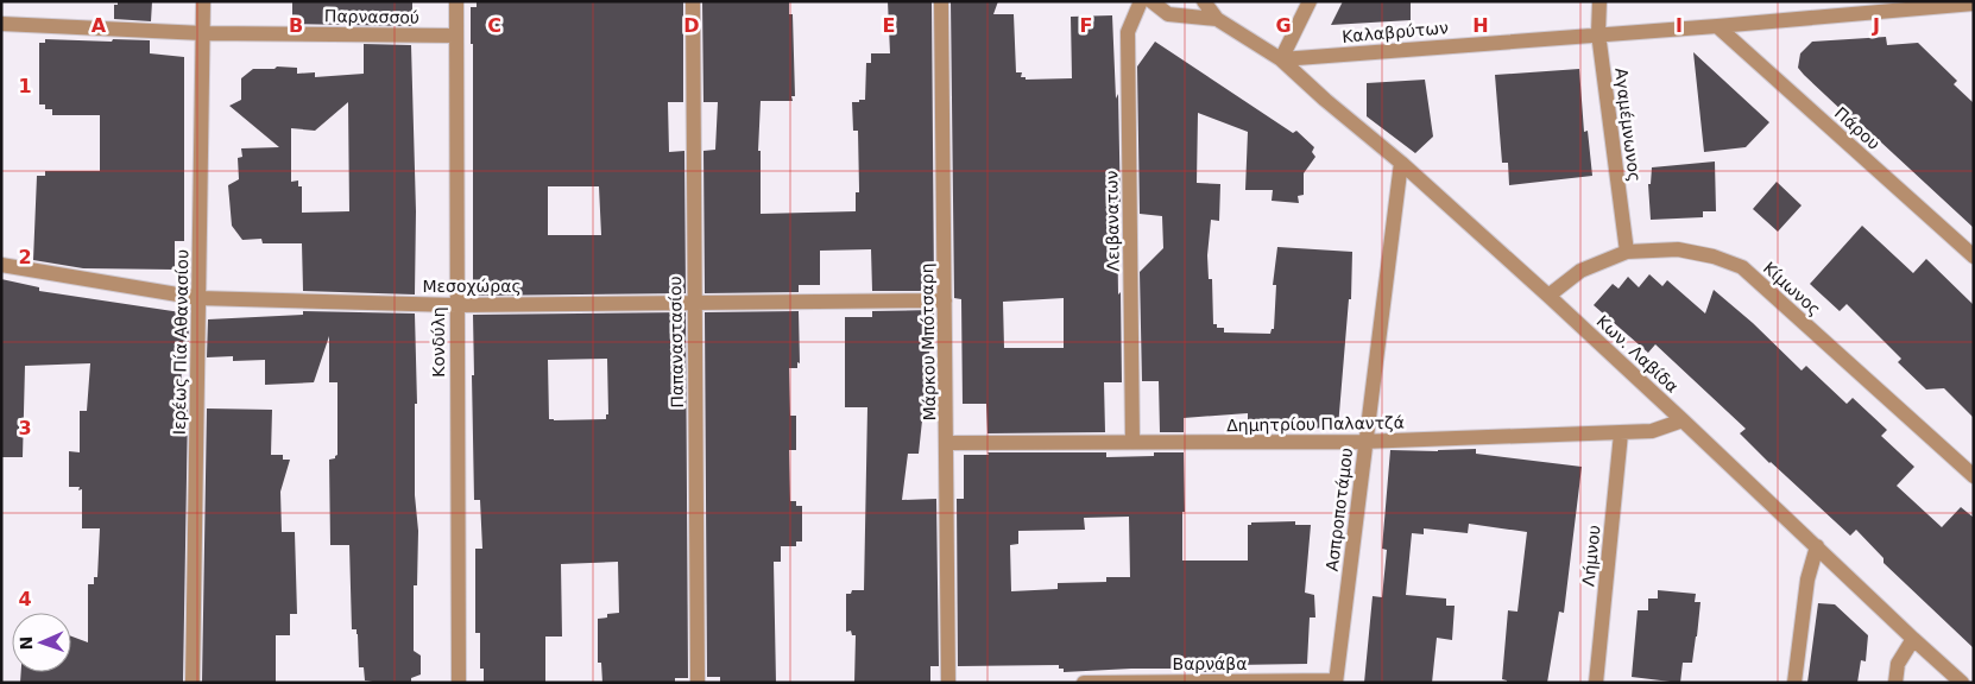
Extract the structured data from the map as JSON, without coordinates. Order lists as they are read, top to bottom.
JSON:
{
  "streets": {
    "street": [
      "Παρνασσού",
      "Καλαβρύτων",
      "Αγαμέμνωνος",
      "Πάρου",
      "Λειβανατων",
      "Μεσοχώρας",
      "Κίμωνος",
      "Ιερέως Πία Αθανασίου",
      "Κονδύλη",
      "Παπαναστασίου",
      "Μάρκου Μπότσαρη",
      "Κων. Λαβίδα",
      "Δημητρίου Παλαντζά",
      "Ασπροποτάμου",
      "Λήμνου",
      "Βαρνάβα"
    ]
  },
  "crossings": [
    ["Παρνασσού", "Ιερέως Πία Αθανασίου"],
    ["Παρνασσού", "Κονδύλη"],
    ["Καλαβρύτων", "Αγαμέμνωνος"],
    ["Καλαβρύτων", "Πάρου"],
    ["Καλαβρύτων", "Κων. Λαβίδα"],
    ["Αγαμέμνωνος", "Κίμωνος"],
    ["Λειβανατων", "Δημητρίου Παλαντζά"],
    ["Μεσοχώρας", "Ιερέως Πία Αθανασίου"],
    ["Μεσοχώρας", "Κονδύλη"],
    ["Μεσοχώρας", "Παπαναστασίου"],
    ["Μεσοχώρας", "Μάρκου Μπότσαρη"],
    ["Κίμωνος", "Κων. Λαβίδα"],
    ["Μάρκου Μπότσαρη", "Δημητρίου Παλαντζά"],
    ["Κων. Λαβίδα", "Δημητρίου Παλαντζά"],
    ["Κων. Λαβίδα", "Ασπροποτάμου"],
    ["Δημητρίου Παλαντζά", "Ασπροποτάμου"],
    ["Δημητρίου Παλαντζά", "Λήμνου"],
    ["Ασπροποτάμου", "Βαρνάβα"]
  ],
  "north": "left",
  "grid": {
    "columns": [
      "A",
      "B",
      "C",
      "D",
      "E",
      "F",
      "G",
      "H",
      "I",
      "J"
    ],
    "rows": [
      "1",
      "2",
      "3",
      "4"
    ]
  }
}
